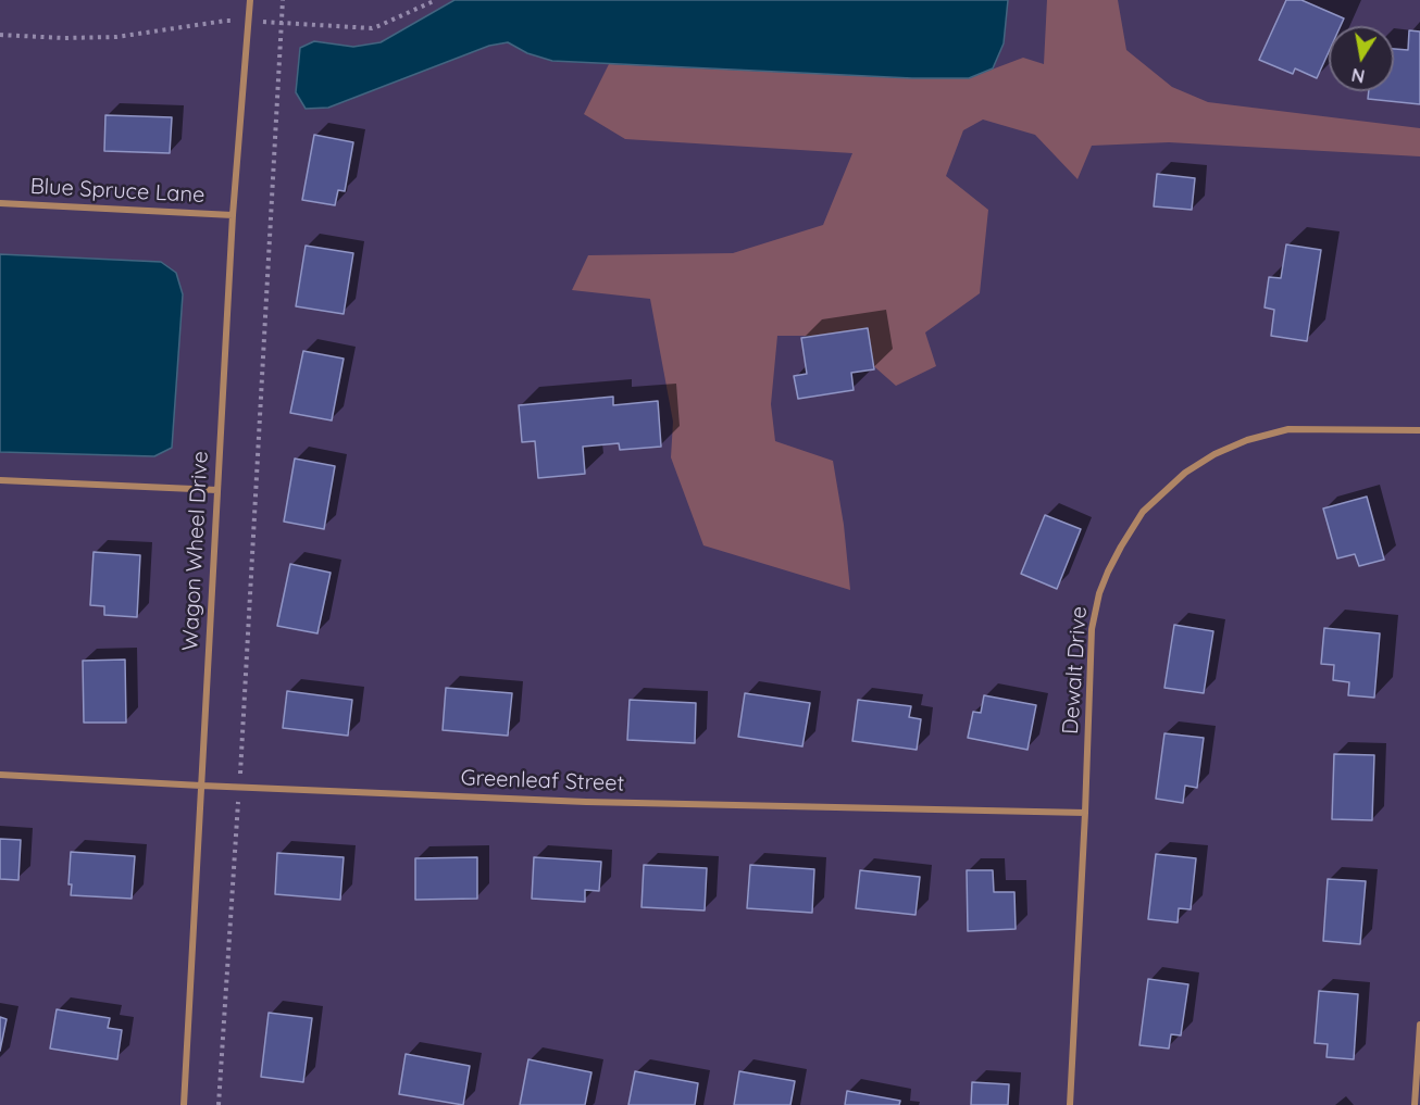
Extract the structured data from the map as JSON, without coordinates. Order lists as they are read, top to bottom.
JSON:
{
  "streets": {
    "street": [
      "Blue Spruce Lane",
      "Wagon Wheel Drive",
      "Dewalt Drive",
      "Greenleaf Street"
    ]
  },
  "crossings": [
    ["Blue Spruce Lane", "Wagon Wheel Drive"],
    ["Wagon Wheel Drive", "Greenleaf Street"],
    ["Dewalt Drive", "Greenleaf Street"]
  ],
  "north": "bottom"
}
